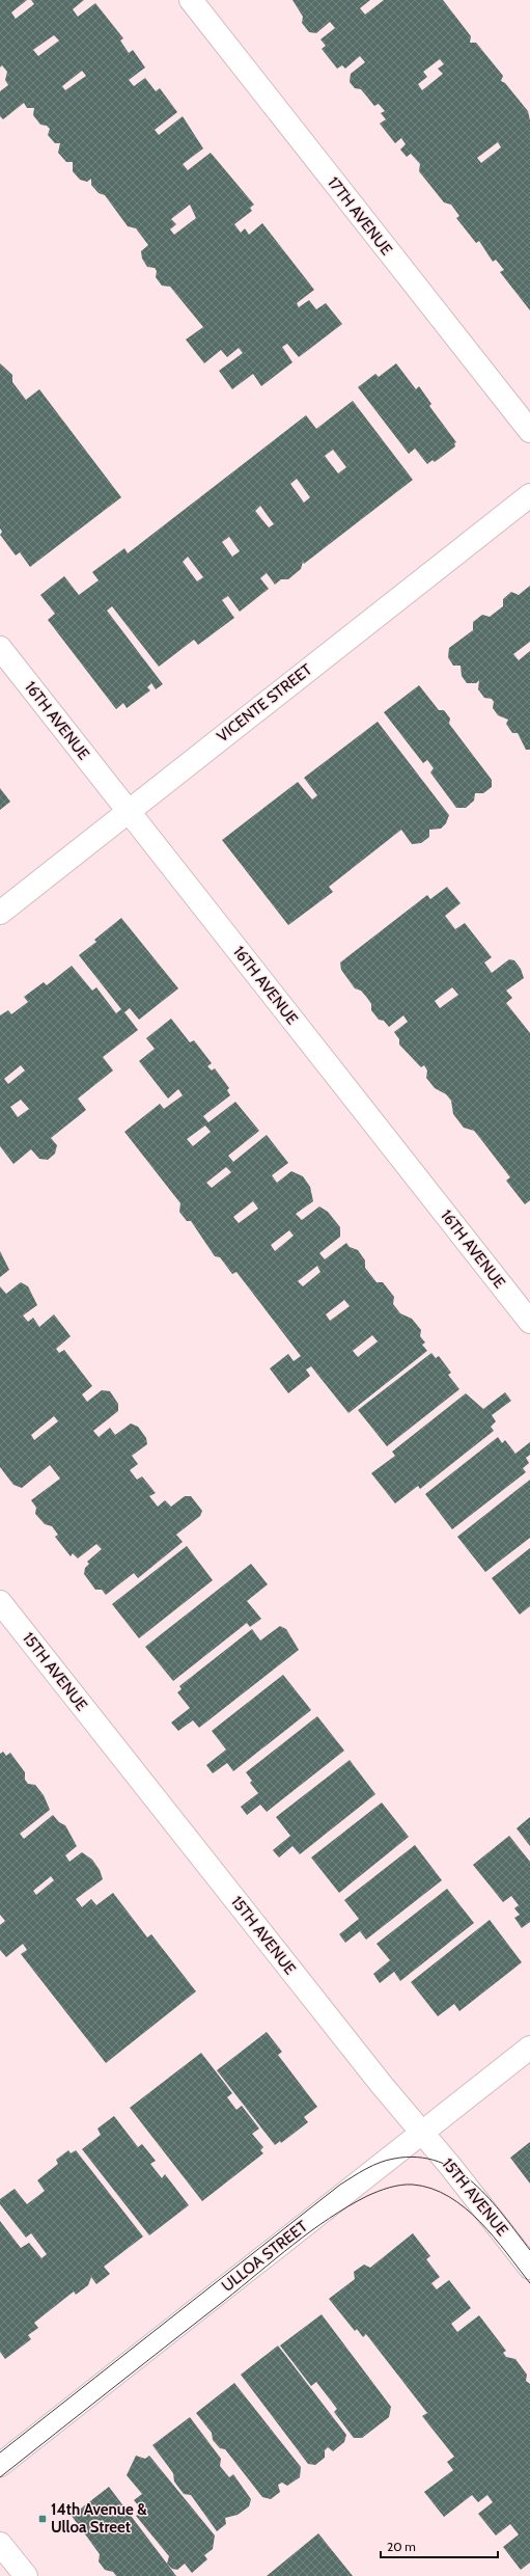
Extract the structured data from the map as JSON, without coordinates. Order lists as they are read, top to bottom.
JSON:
{
  "streets": {
    "street": [
      "17TH AVENUE",
      "VICENTE STREET",
      "16TH AVENUE",
      "15TH AVENUE",
      "ULLOA STREET"
    ]
  },
  "crossings": [
    ["VICENTE STREET", "16TH AVENUE"],
    ["15TH AVENUE", "ULLOA STREET"]
  ],
  "places": {
    "transit": ["14th Avenue & Ulloa Street"]
  },
  "scale_bar": "20 m"
}
